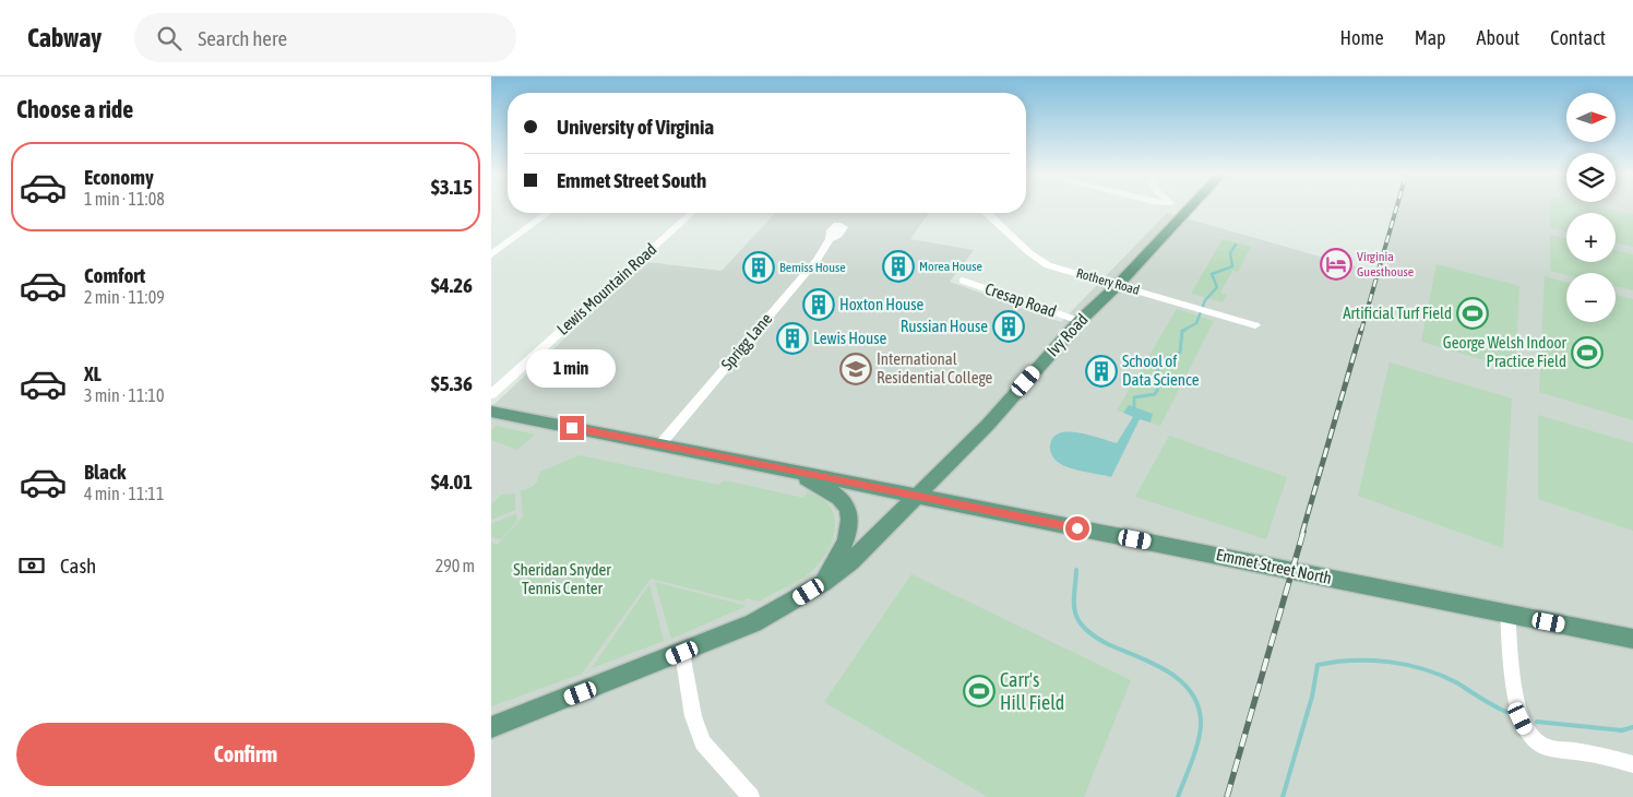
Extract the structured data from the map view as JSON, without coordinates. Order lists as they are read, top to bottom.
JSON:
{
  "streets": {
    "main road": ["Ivy Road", "Emmet Street North"],
    "street": [
      "Rothery Road",
      "Lewis Mountain Road",
      "Cresap Road",
      "Sprigg Lane"
    ]
  },
  "crossings": [
    ["Rothery Road", "Ivy Road"],
    ["Cresap Road", "Ivy Road"],
    ["Ivy Road", "Emmet Street North"],
    ["Sprigg Lane", "Emmet Street North"]
  ],
  "parks": ["Sheridan Snyder Tennis Center"],
  "places": {
    "hotel": ["Virginia Guesthouse"],
    "building": [
      "Morea House",
      "Bemiss House",
      "Hoxton House",
      "Russian House",
      "Lewis House",
      "School of Data Science"
    ],
    "sports": ["Artificial Turf Field", "George Welsh Indoor Practice Field", "Carr's Hill Field"],
    "school or university": ["International Residential College"]
  },
  "north": "right",
  "page": {
    "header": "Cabway",
    "search": "Search here",
    "nav": [
      "Home",
      "Map",
      "About",
      "Contact"
    ],
    "heading": "Choose a ride",
    "map_buttons": ["+", "−"],
    "banner": ["University of Virginia", "Emmet Street South"],
    "list": [
      {
        "name": "Economy",
        "note": "1 min · 11:08",
        "value": "$3.15"
      },
      {
        "name": "Comfort",
        "note": "2 min · 11:09",
        "value": "$4.26"
      },
      {
        "name": "XL",
        "note": "3 min · 11:10",
        "value": "$5.36"
      },
      {
        "name": "Black",
        "note": "4 min · 11:11",
        "value": "$4.01"
      }
    ],
    "bubble": "1 min",
    "pay": ["Cash", "290 m"],
    "buttons": "Confirm"
  }
}
